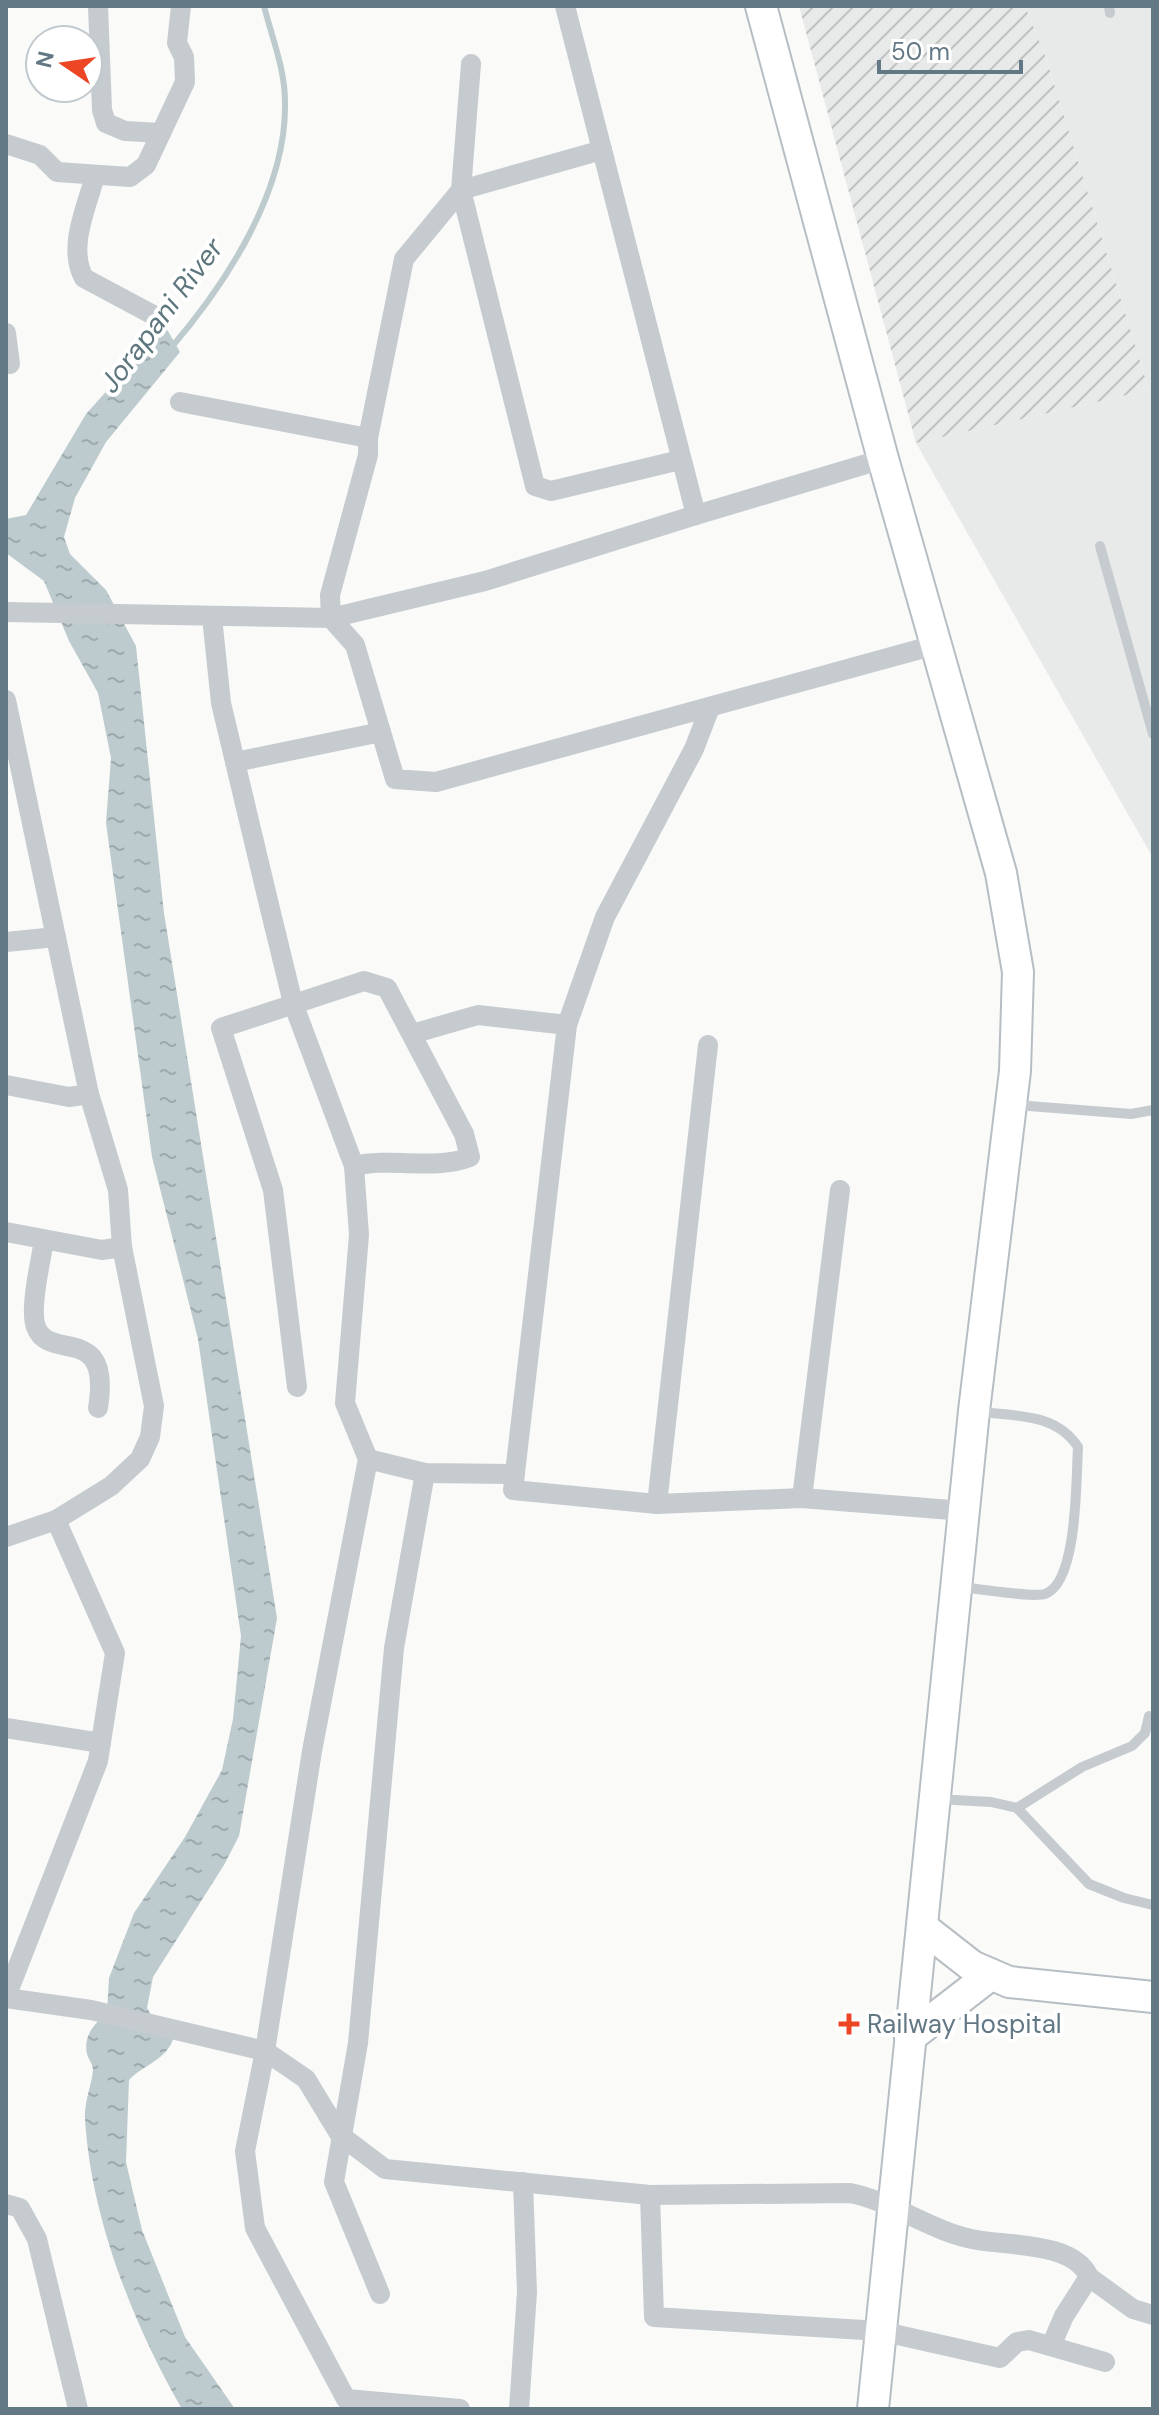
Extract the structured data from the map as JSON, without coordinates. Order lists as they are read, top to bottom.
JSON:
{
  "water": ["Jorapani River"],
  "places": {
    "health": ["Railway Hospital"]
  },
  "scale_bar": "50 m",
  "north": "left"
}
